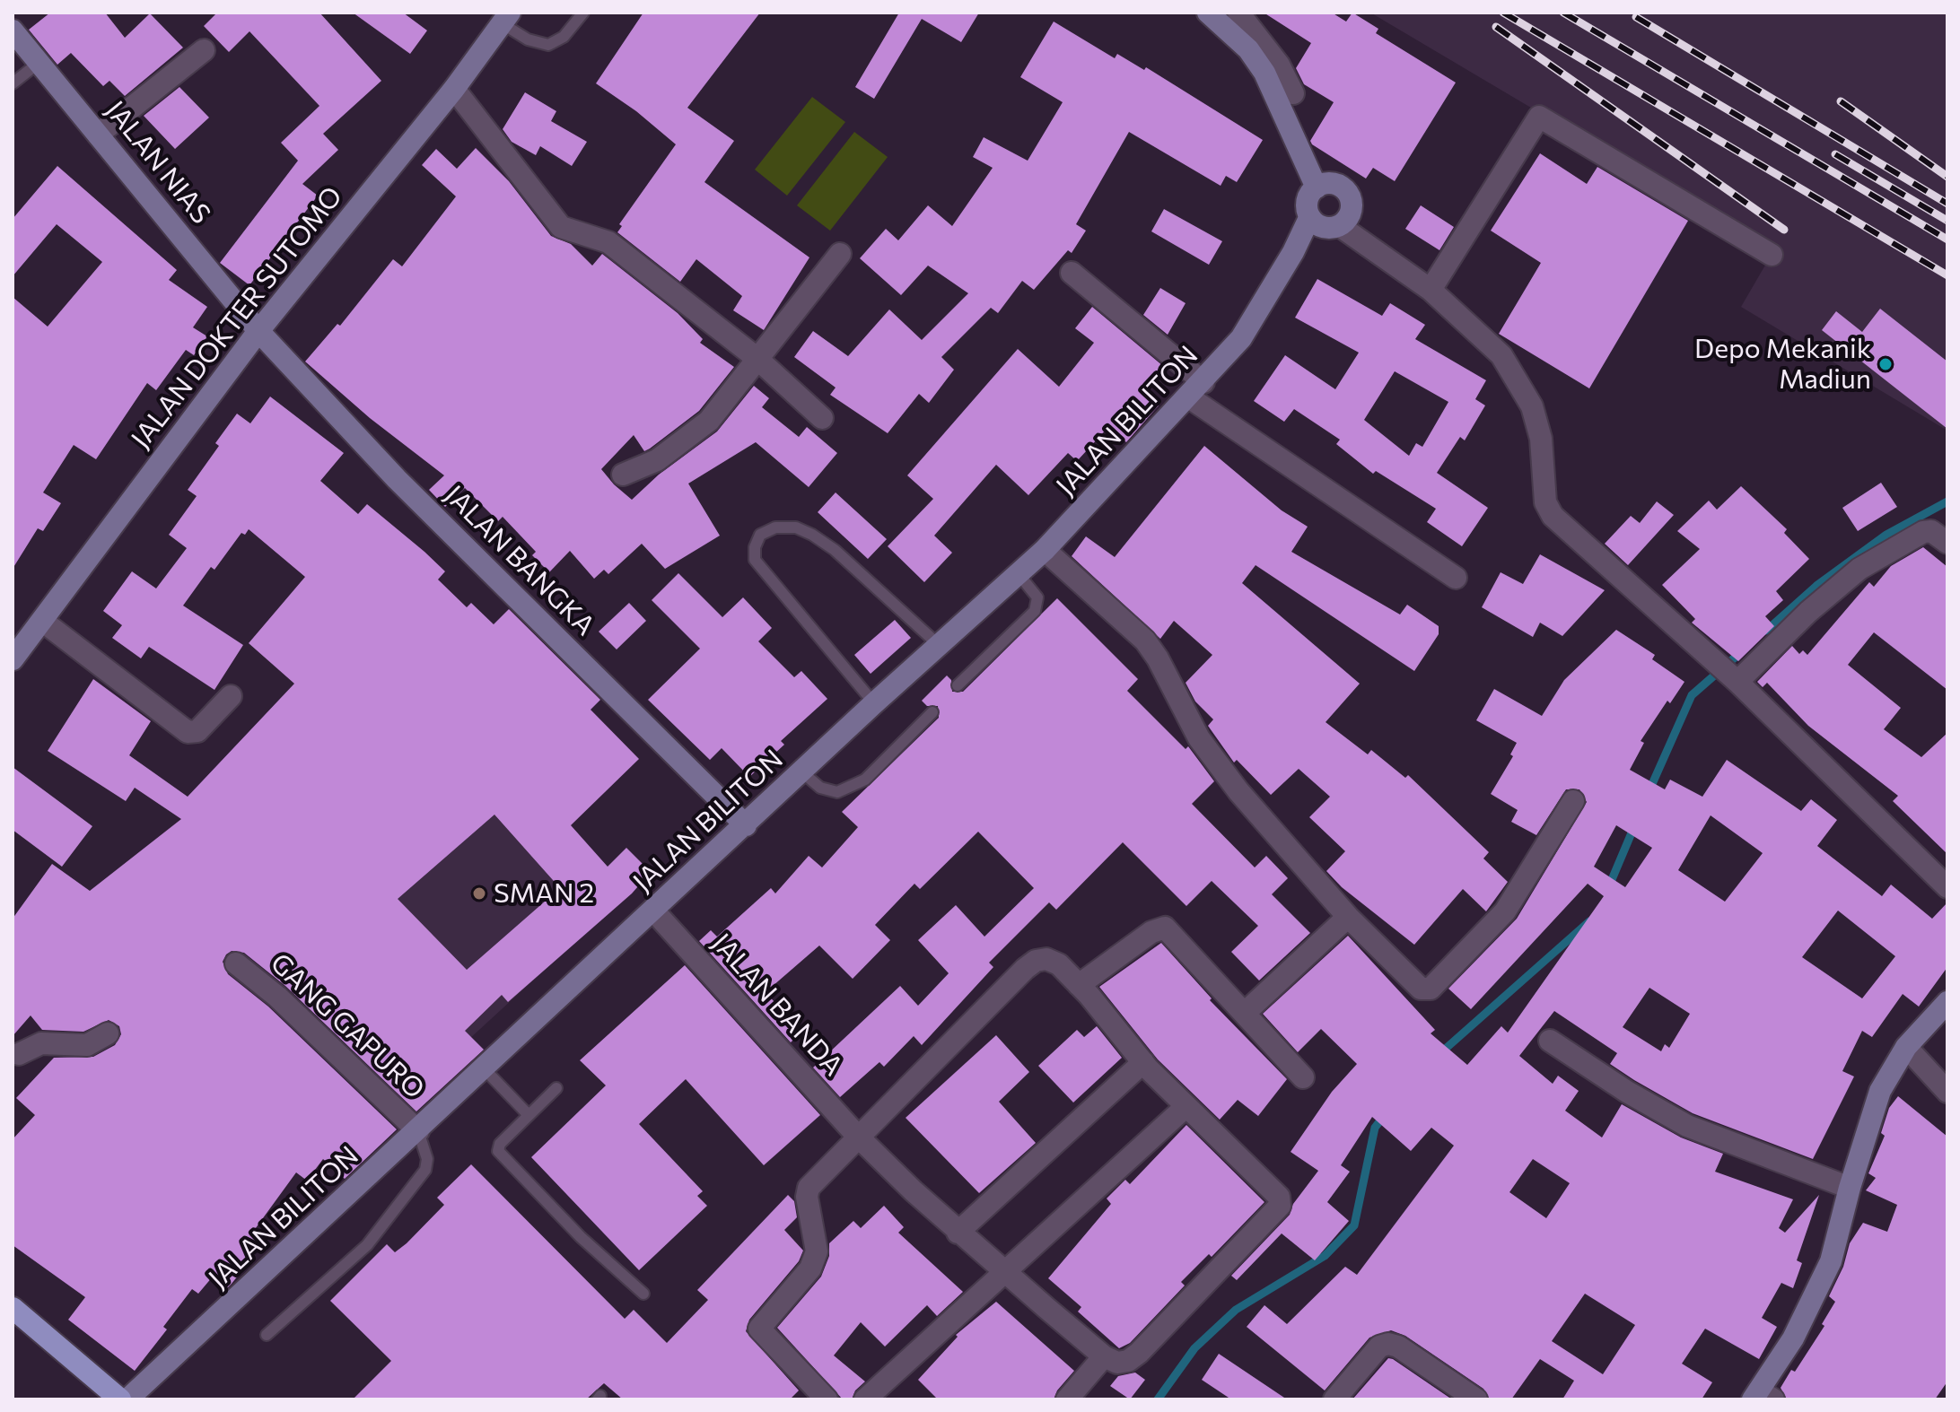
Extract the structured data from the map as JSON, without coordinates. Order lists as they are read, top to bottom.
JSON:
{
  "streets": {
    "street": [
      "JALAN NIAS",
      "JALAN DOKTER SUTOMO",
      "JALAN BILITON",
      "JALAN BANGKA",
      "JALAN BANDA",
      "GANG GAPURO"
    ]
  },
  "crossings": [
    ["JALAN NIAS", "JALAN DOKTER SUTOMO"],
    ["JALAN NIAS", "JALAN BANGKA"],
    ["JALAN DOKTER SUTOMO", "JALAN BANGKA"],
    ["JALAN BILITON", "JALAN BANGKA"],
    ["JALAN BILITON", "JALAN BANDA"],
    ["JALAN BILITON", "GANG GAPURO"]
  ],
  "places": ["Depo Mekanik Madiun", "SMAN 2"]
}
